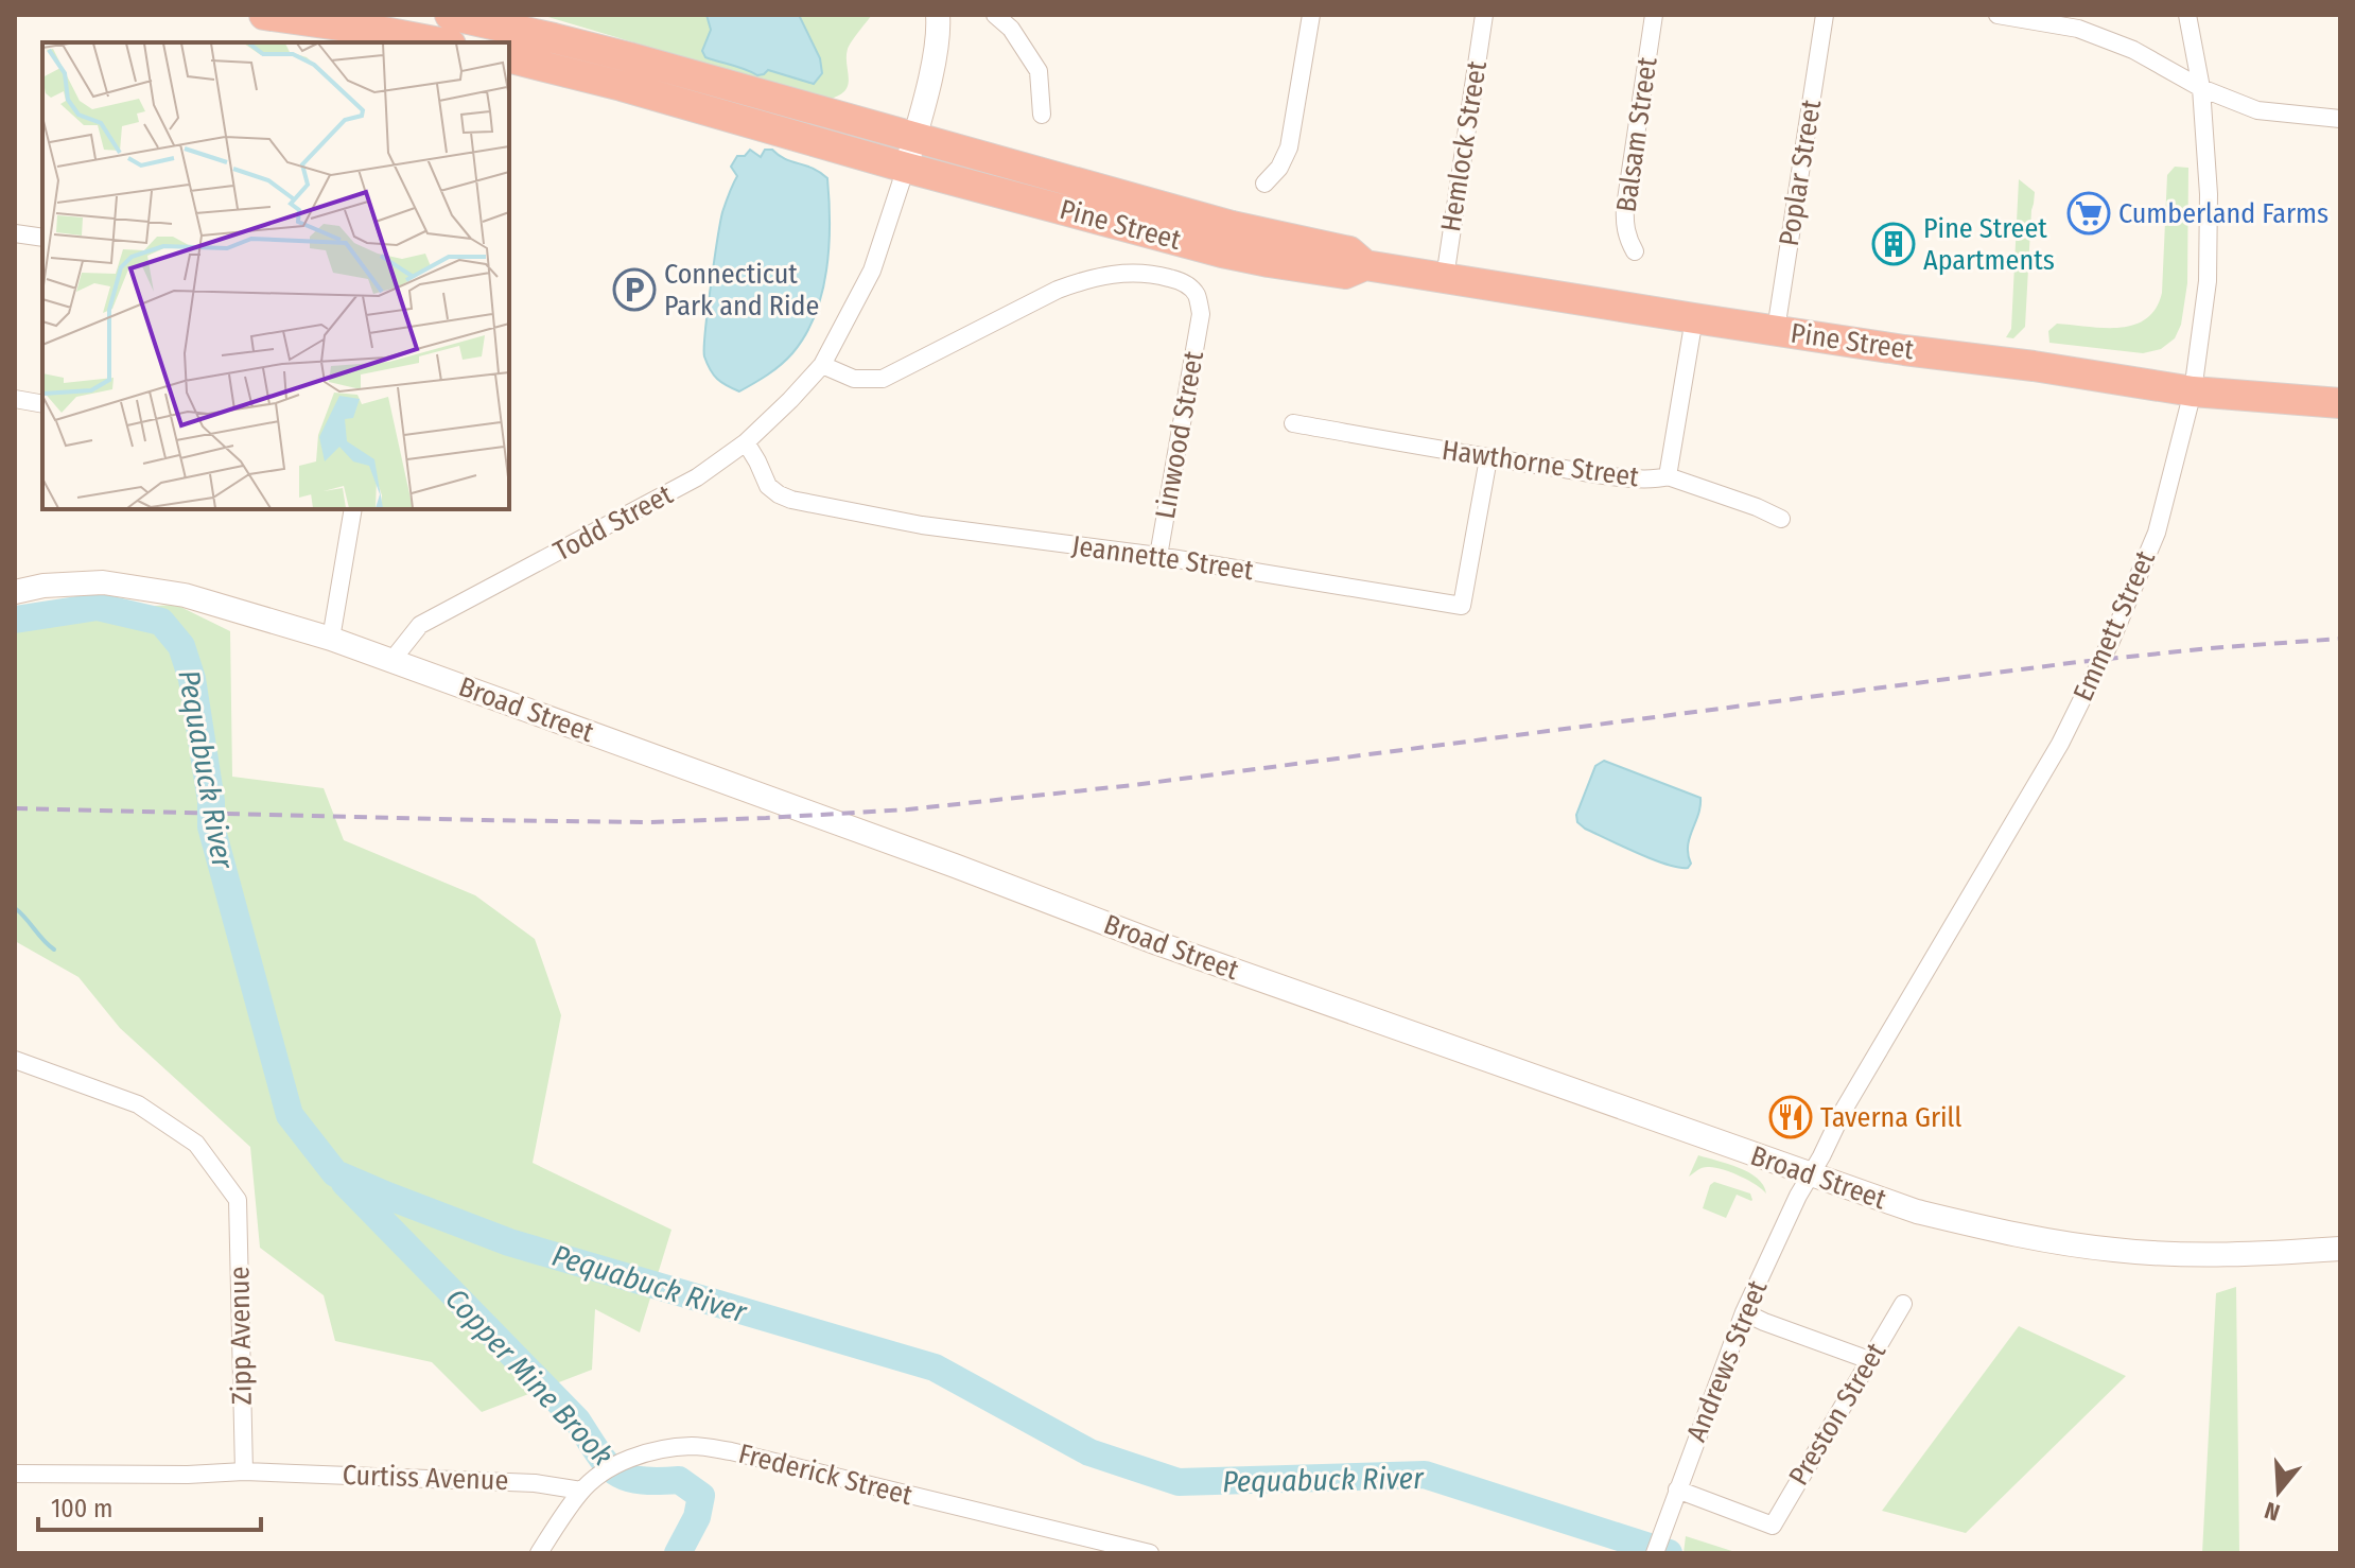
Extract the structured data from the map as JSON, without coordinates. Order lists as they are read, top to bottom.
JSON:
{
  "streets": {
    "highway": ["Pine Street"],
    "main road": ["Broad Street"],
    "street": [
      "Balsam Street",
      "Hemlock Street",
      "Poplar Street",
      "Linwood Street",
      "Hawthorne Street",
      "Todd Street",
      "Jeannette Street",
      "Emmett Street",
      "Zipp Avenue",
      "Andrews Street",
      "Preston Street",
      "Frederick Street",
      "Curtiss Avenue"
    ]
  },
  "crossings": [
    ["Hemlock Street", "Pine Street"],
    ["Poplar Street", "Pine Street"],
    ["Pine Street", "Todd Street"],
    ["Pine Street", "Emmett Street"],
    ["Linwood Street", "Todd Street"],
    ["Linwood Street", "Jeannette Street"],
    ["Hawthorne Street", "Jeannette Street"],
    ["Todd Street", "Jeannette Street"],
    ["Todd Street", "Broad Street"],
    ["Emmett Street", "Broad Street"],
    ["Emmett Street", "Andrews Street"],
    ["Broad Street", "Andrews Street"],
    ["Zipp Avenue", "Curtiss Avenue"],
    ["Andrews Street", "Preston Street"],
    ["Frederick Street", "Curtiss Avenue"]
  ],
  "water": ["Pequabuck River", "Copper Mine Brook"],
  "places": {
    "supermarket": ["Cumberland Farms"],
    "building": ["Pine Street Apartments"],
    "parking": ["Connecticut Park and Ride"],
    "restaurant": ["Taverna Grill"]
  },
  "scale_bar": "100 m",
  "north": "bottom"
}
